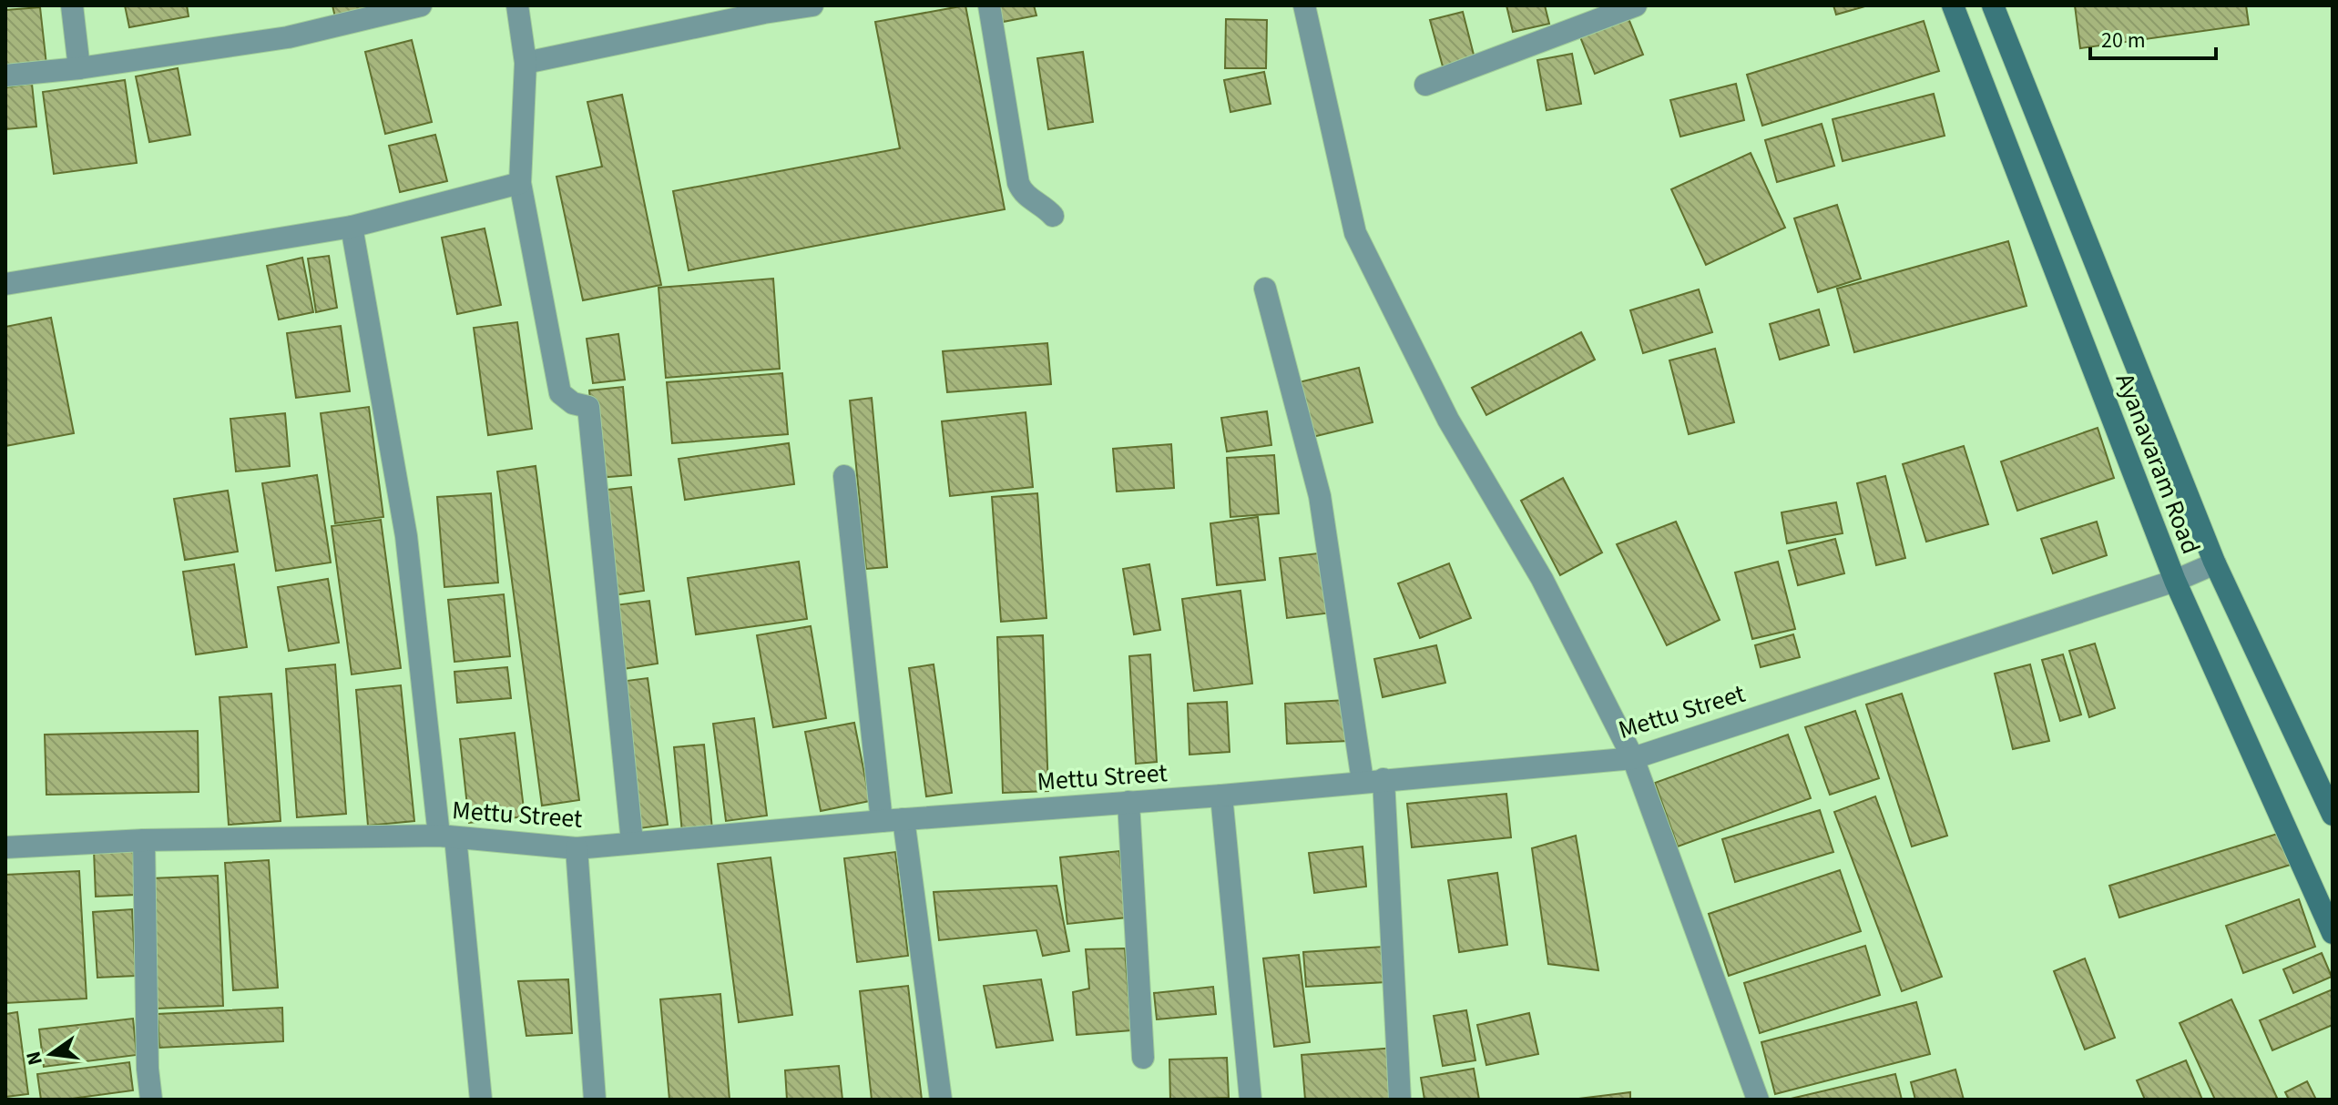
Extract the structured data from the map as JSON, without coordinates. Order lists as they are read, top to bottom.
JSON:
{
  "streets": {
    "street": ["Ayanavaram Road", "Mettu Street"]
  },
  "crossings": [
    ["Ayanavaram Road", "Mettu Street"]
  ],
  "scale_bar": "20 m",
  "north": "left"
}
